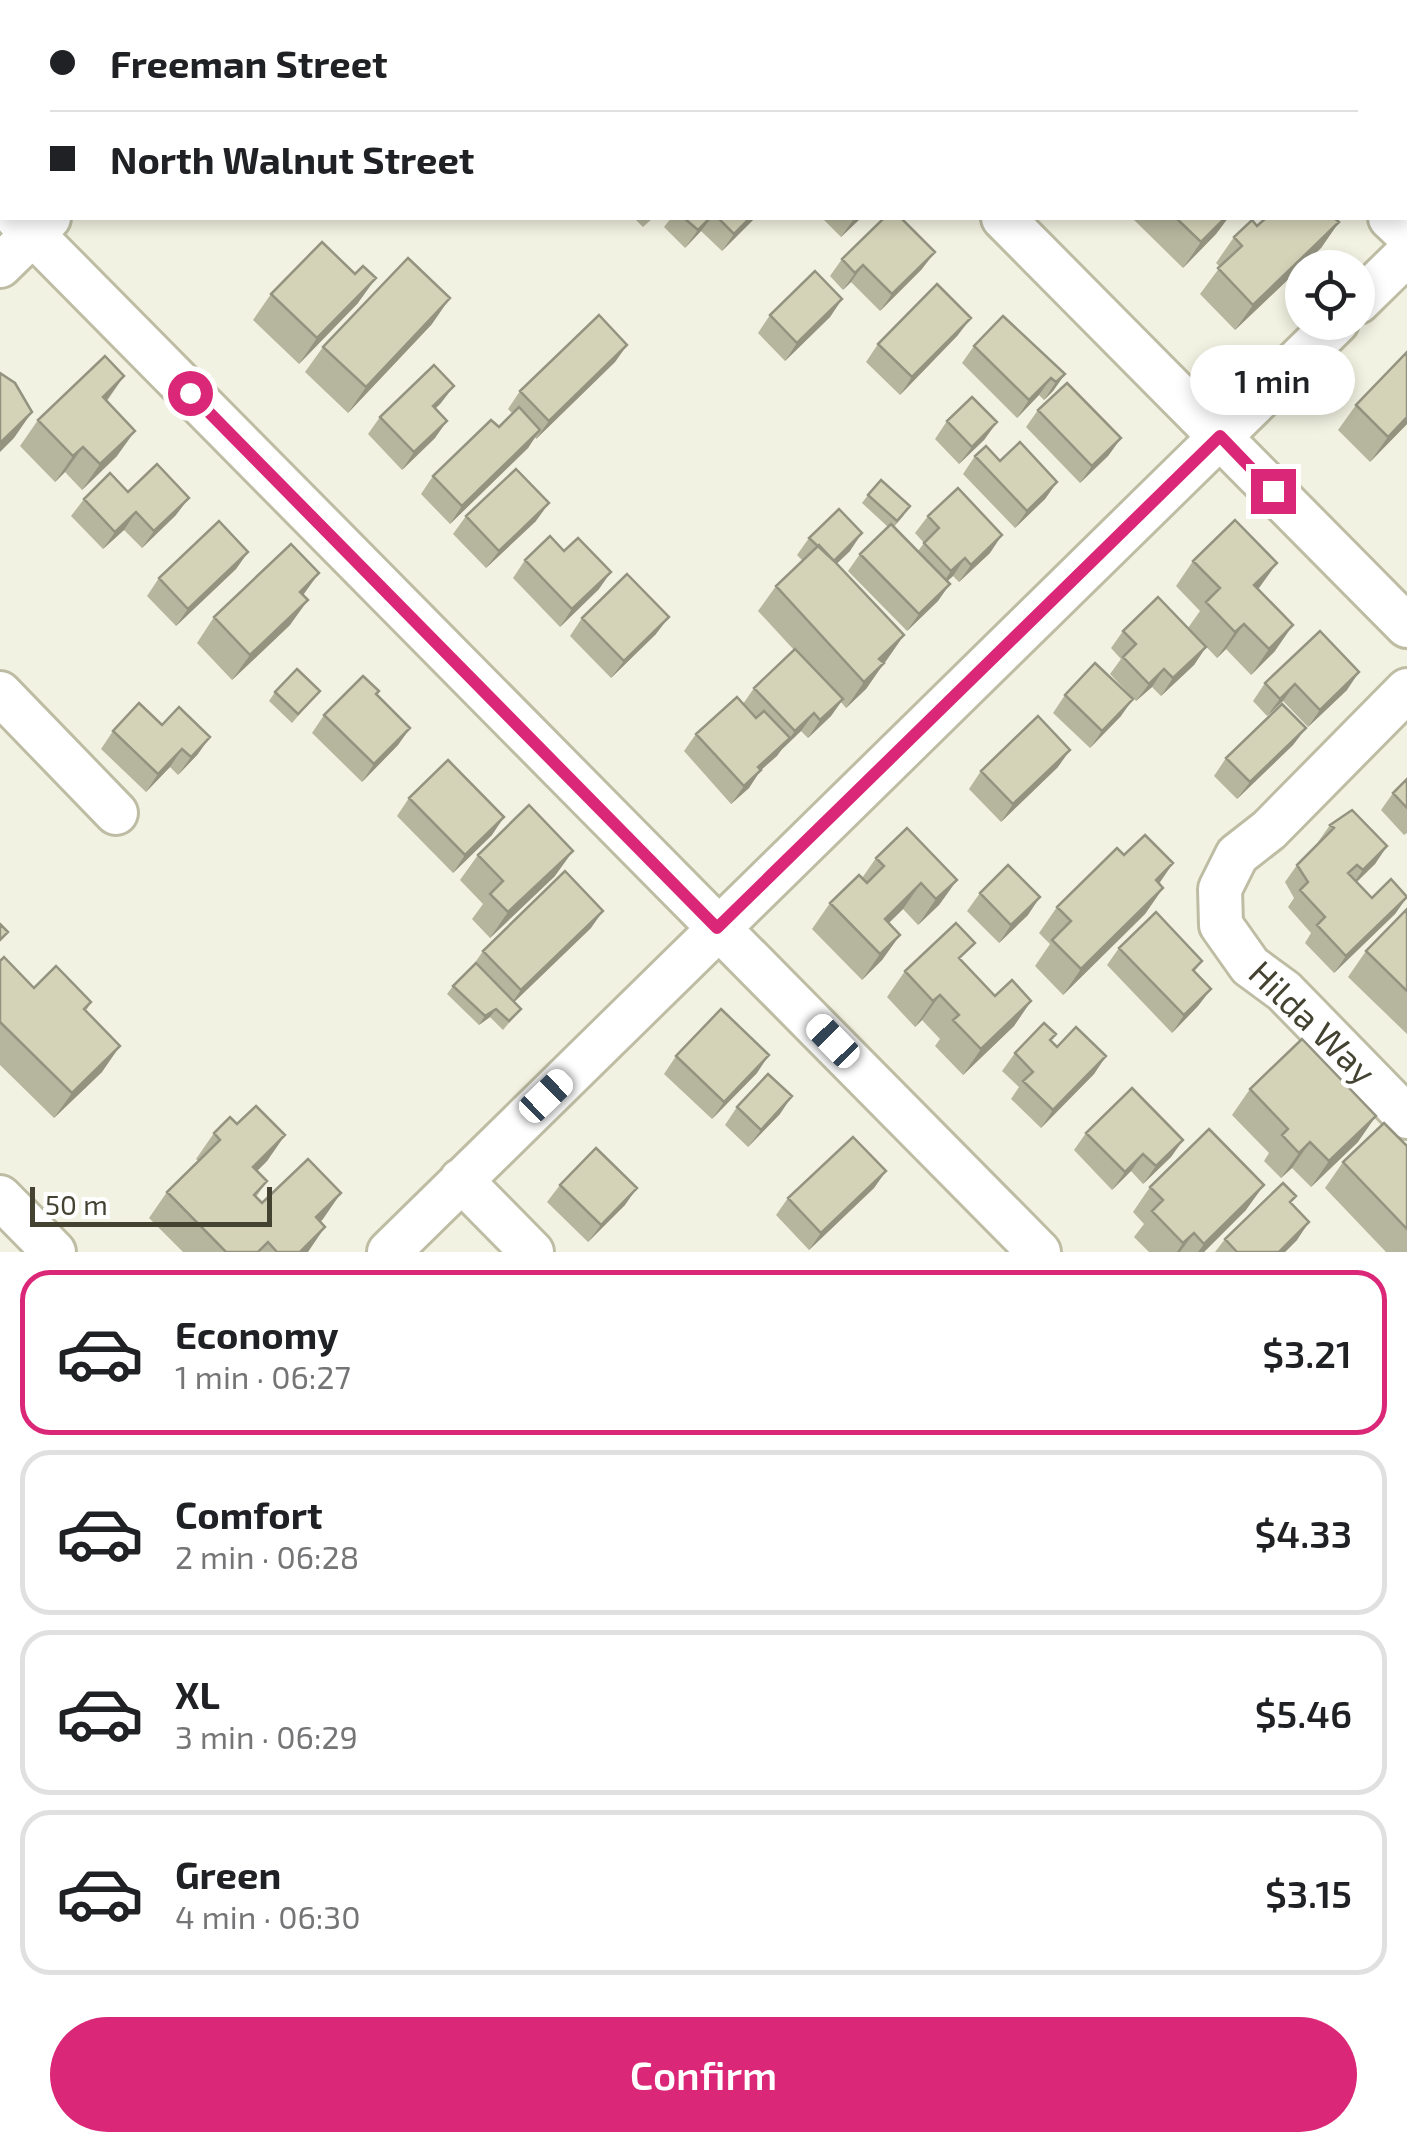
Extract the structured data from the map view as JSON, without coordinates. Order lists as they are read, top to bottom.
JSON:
{
  "streets": {
    "street": ["Hilda Way"]
  },
  "scale_bar": "50 m",
  "page": {
    "banner": ["Freeman Street", "North Walnut Street"],
    "bubble": "1 min",
    "scale": "50 m",
    "list": [
      {
        "name": "Economy",
        "note": "1 min · 06:27",
        "value": "$3.21"
      },
      {
        "name": "Comfort",
        "note": "2 min · 06:28",
        "value": "$4.33"
      },
      {
        "name": "XL",
        "note": "3 min · 06:29",
        "value": "$5.46"
      },
      {
        "name": "Green",
        "note": "4 min · 06:30",
        "value": "$3.15"
      }
    ],
    "buttons": "Confirm"
  }
}
